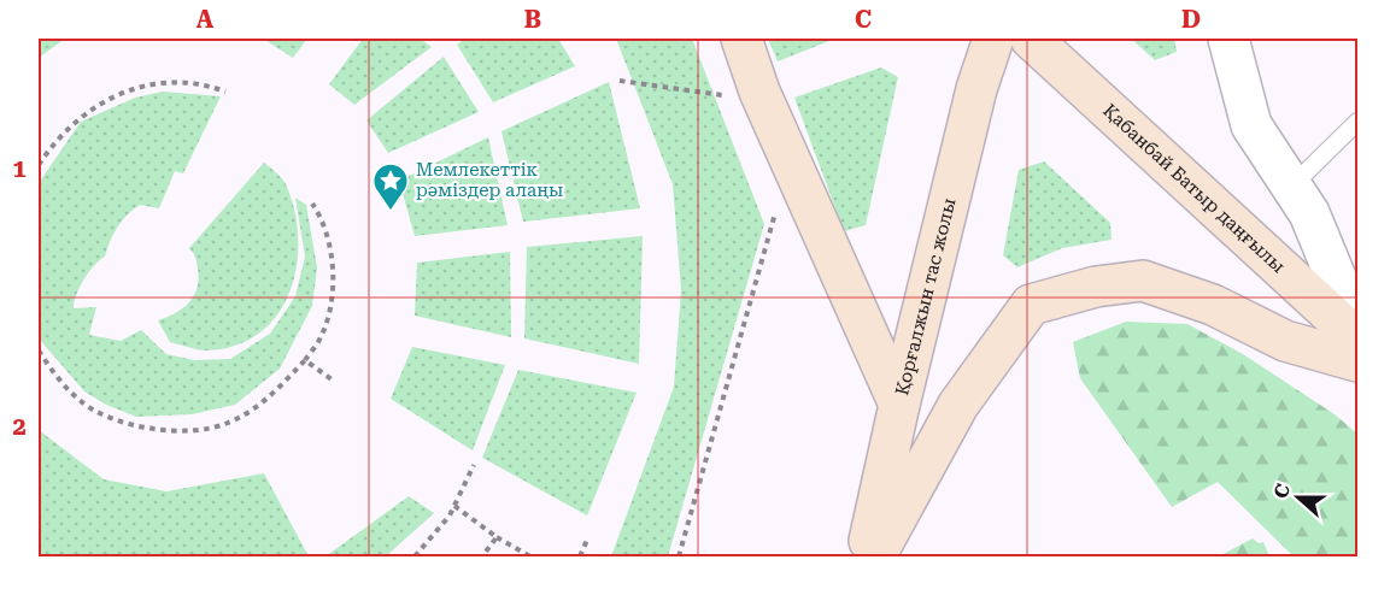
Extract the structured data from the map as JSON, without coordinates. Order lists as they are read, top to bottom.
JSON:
{
  "streets": {
    "main road": ["Қабанбай Батыр даңғылы", "Қорғалжын тас жолы"]
  },
  "places": {
    "place": ["Мемлекеттік рәміздер алаңы"]
  },
  "north": "left",
  "grid": {
    "columns": [
      "A",
      "B",
      "C",
      "D"
    ],
    "rows": ["1", "2"]
  }
}
